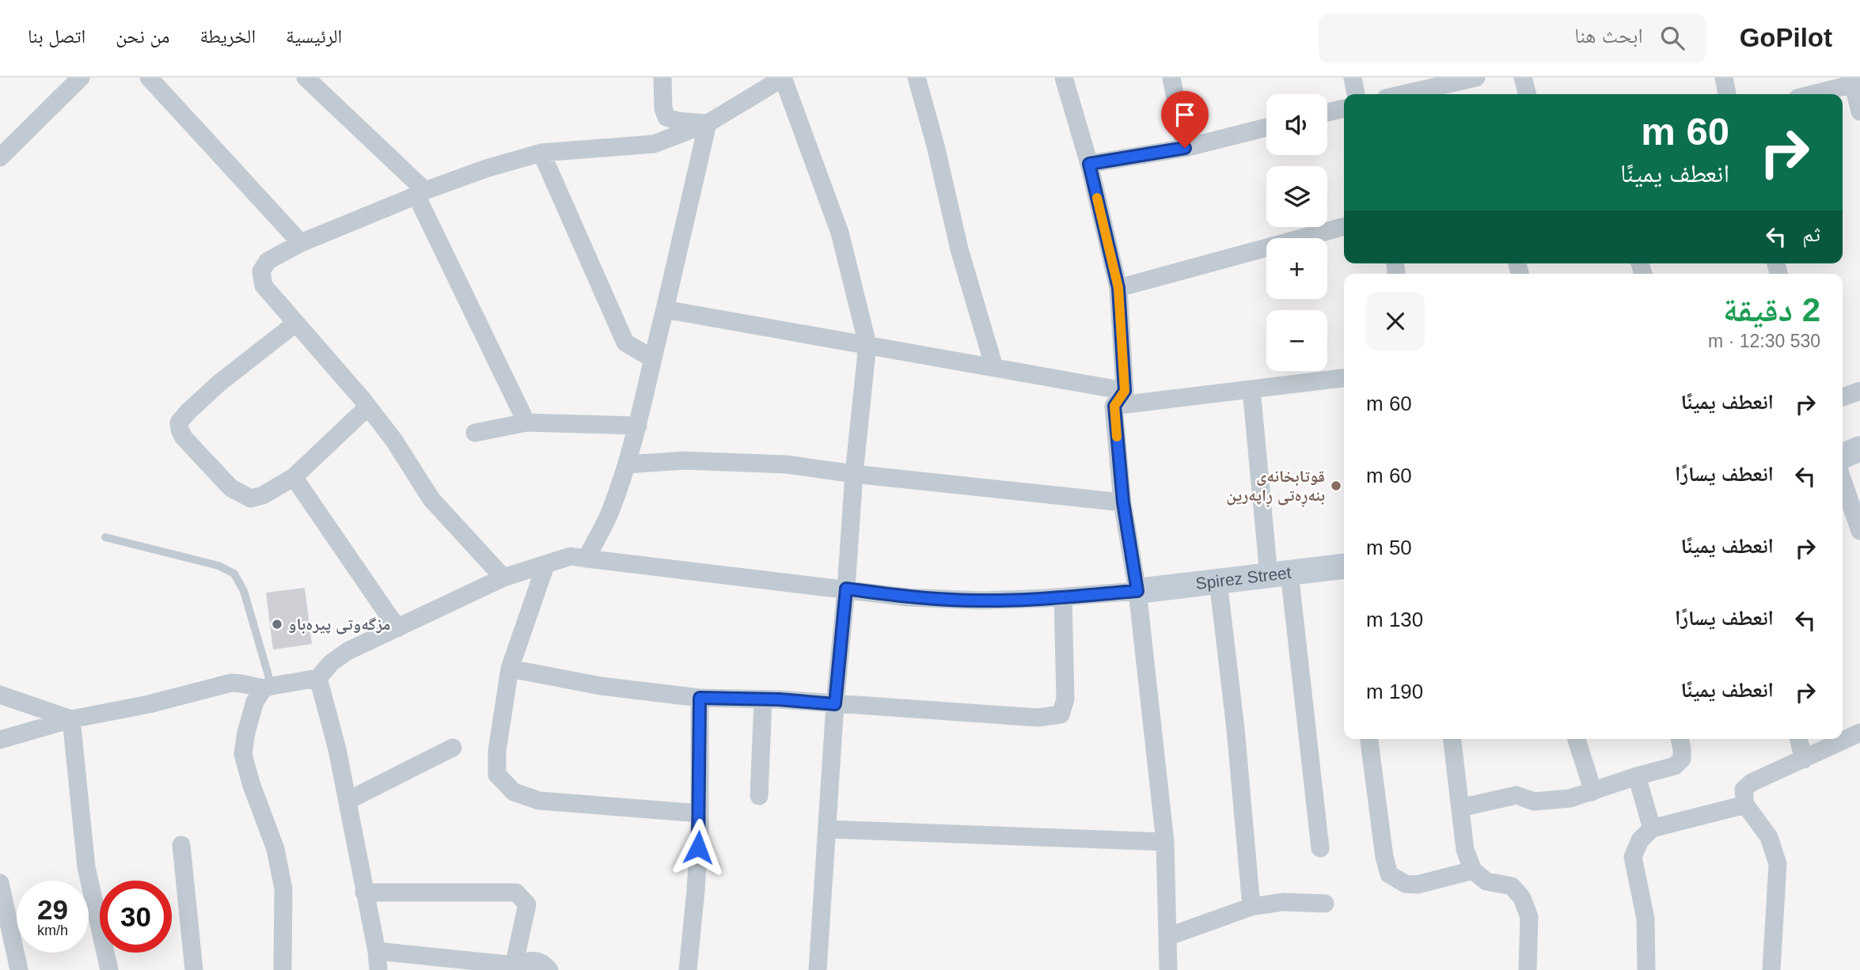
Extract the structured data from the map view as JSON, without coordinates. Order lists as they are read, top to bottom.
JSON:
{
  "streets": {
    "main road": ["Spirez Street"]
  },
  "places": ["قوتابخانەی بنەڕەتی ڕاپەرین", "مزگەوتی پیرەباو"],
  "page": {
    "header": "GoPilot",
    "search": "ابحث هنا",
    "nav": [
      "الرئيسية",
      "الخريطة",
      "من نحن",
      "اتصل بنا"
    ],
    "map_buttons": ["+", "−"],
    "turn": ["60 m", "انعطف يمينًا"],
    "then": "ثم",
    "heading": ["2 دقيقة", "530 m · 12:30"],
    "list": [
      {
        "name": "انعطف يمينًا",
        "value": "60 m"
      },
      {
        "name": "انعطف يسارًا",
        "value": "60 m"
      },
      {
        "name": "انعطف يمينًا",
        "value": "50 m"
      },
      {
        "name": "انعطف يسارًا",
        "value": "130 m"
      },
      {
        "name": "انعطف يمينًا",
        "value": "190 m"
      }
    ],
    "speed": "29 km/h",
    "limit": "30"
  }
}
